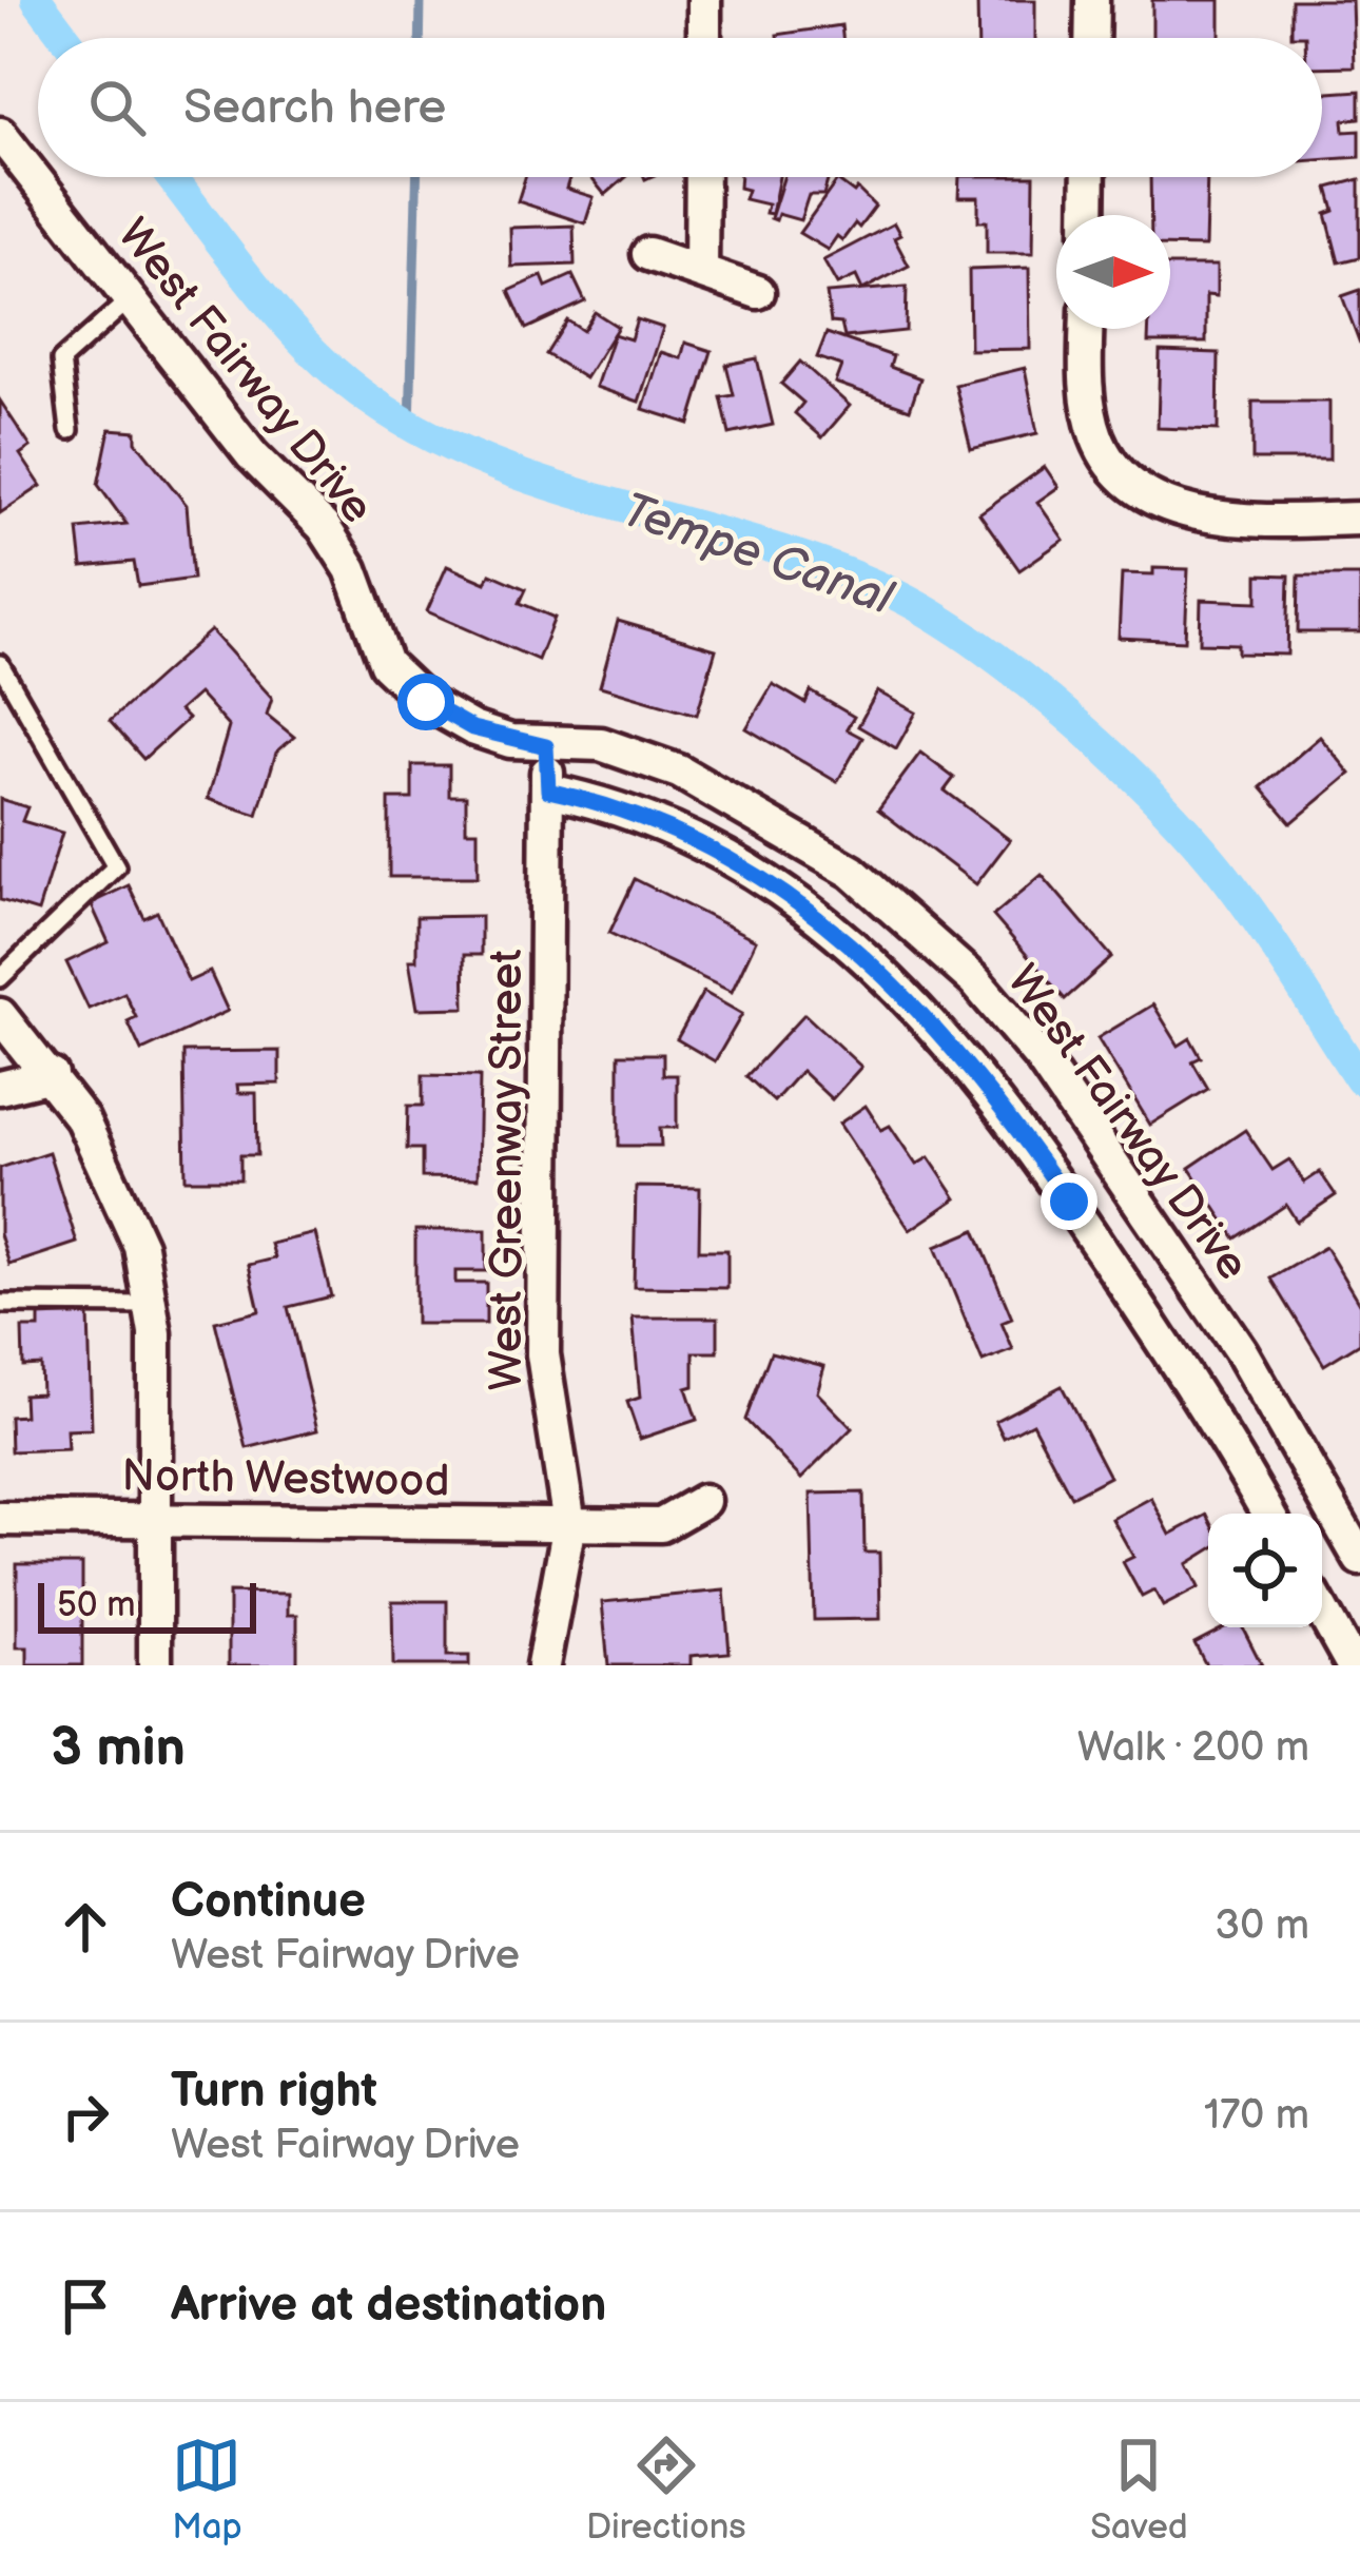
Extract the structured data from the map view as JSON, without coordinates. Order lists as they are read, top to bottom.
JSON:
{
  "streets": {
    "street": ["West Fairway Drive", "West Greenway Street", "North Westwood"]
  },
  "crossings": [
    ["West Fairway Drive", "West Greenway Street"],
    ["West Greenway Street", "North Westwood"]
  ],
  "water": ["Tempe Canal"],
  "scale_bar": "50 m",
  "north": "right",
  "page": {
    "search": "Search here",
    "scale": "50 m",
    "heading": ["3 min", "Walk · 200 m"],
    "list": [
      ["Continue", "West Fairway Drive", "30 m"],
      ["Turn right", "West Fairway Drive", "170 m"],
      "Arrive at destination"
    ],
    "nav": ["Map", "Directions", "Saved"]
  }
}
